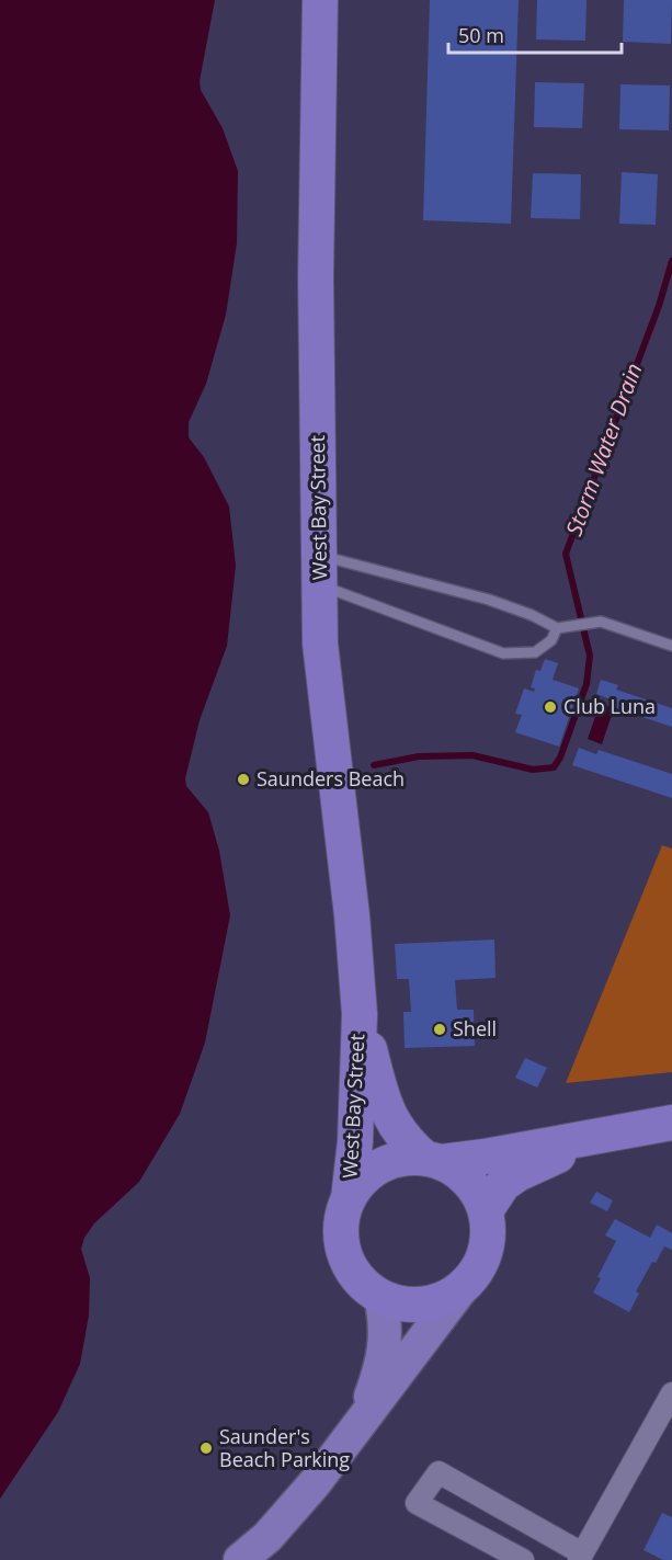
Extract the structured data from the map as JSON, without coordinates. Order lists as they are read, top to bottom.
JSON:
{
  "streets": {
    "highway": ["West Bay Street"]
  },
  "water": ["Storm Water Drain"],
  "places": [
    "Club Luna",
    "Saunders Beach",
    "Shell",
    "Saunder's Beach Parking"
  ],
  "scale_bar": "50 m"
}
